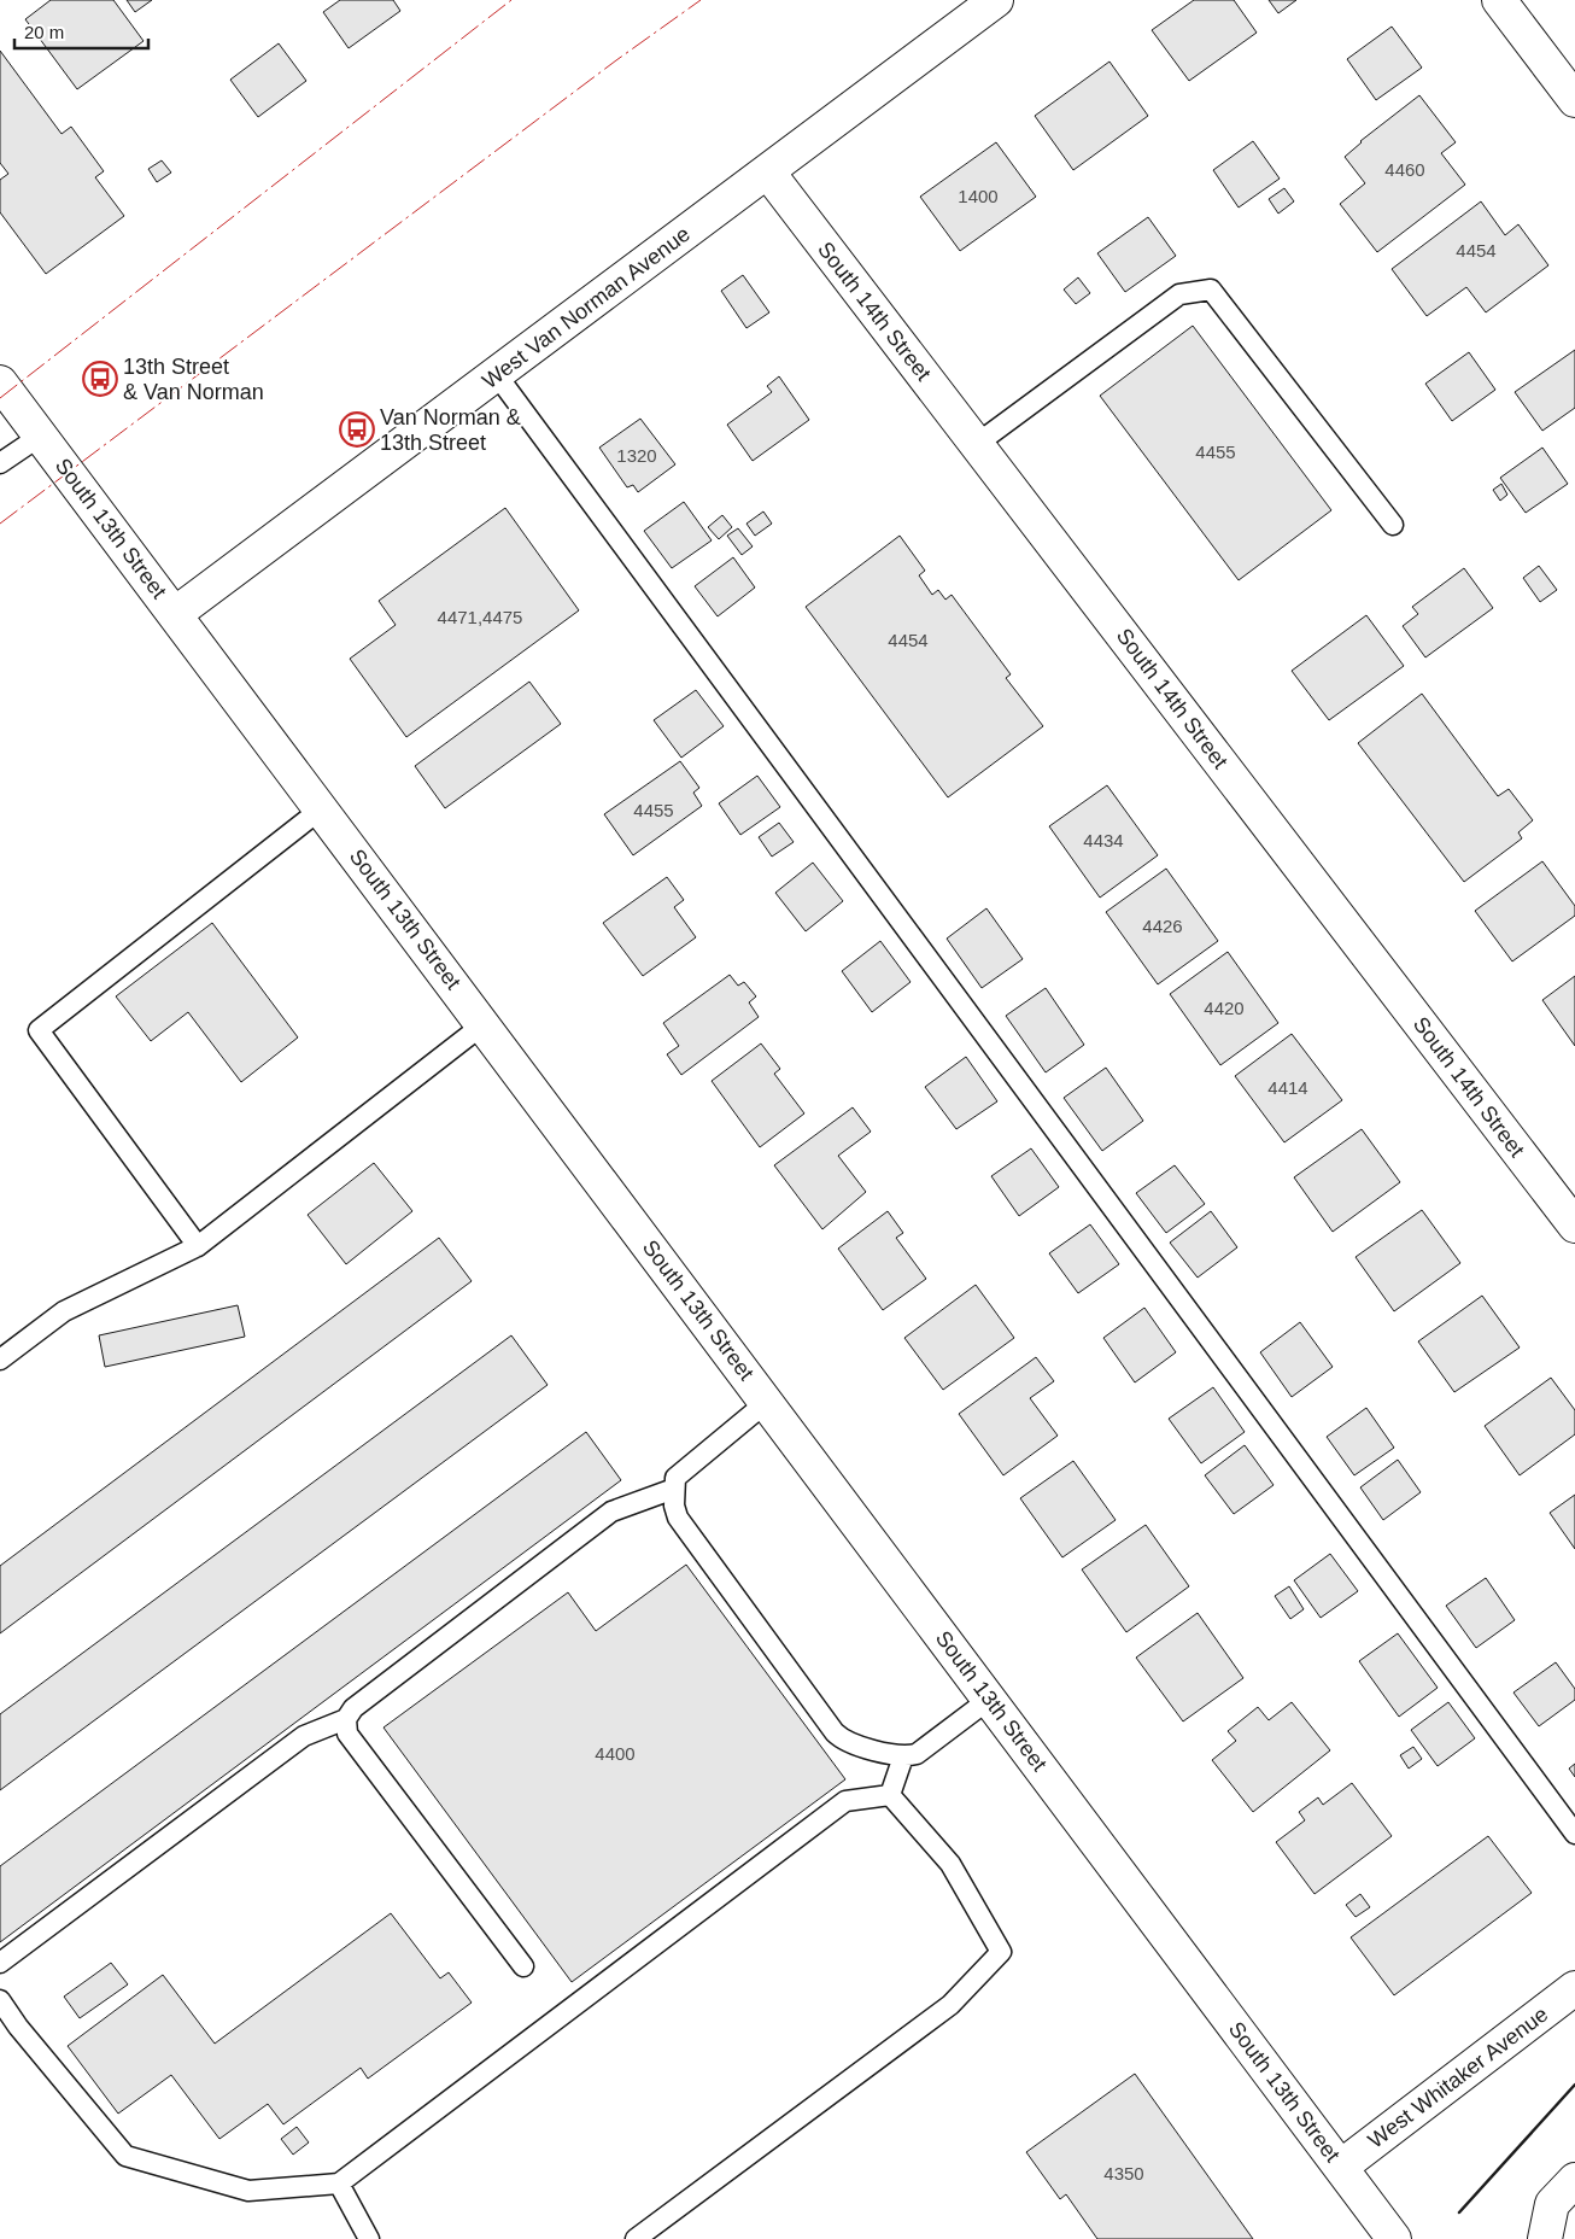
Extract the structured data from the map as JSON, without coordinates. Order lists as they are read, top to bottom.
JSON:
{
  "streets": {
    "main road": [
      "West Van Norman Avenue",
      "South 14th Street",
      "South 13th Street",
      "West Whitaker Avenue"
    ]
  },
  "crossings": [
    ["West Van Norman Avenue", "South 14th Street"],
    ["West Van Norman Avenue", "South 13th Street"],
    ["South 13th Street", "West Whitaker Avenue"]
  ],
  "places": {
    "bus stop": ["13th Street & Van Norman", "Van Norman & 13th Street"]
  },
  "house_numbers": [
    "4460",
    "1400",
    "4454",
    "4455",
    "1320",
    "4471,4475",
    "4454",
    "4455",
    "4434",
    "4426",
    "4420",
    "4414",
    "4400",
    "4350"
  ],
  "scale_bar": "20 m"
}
